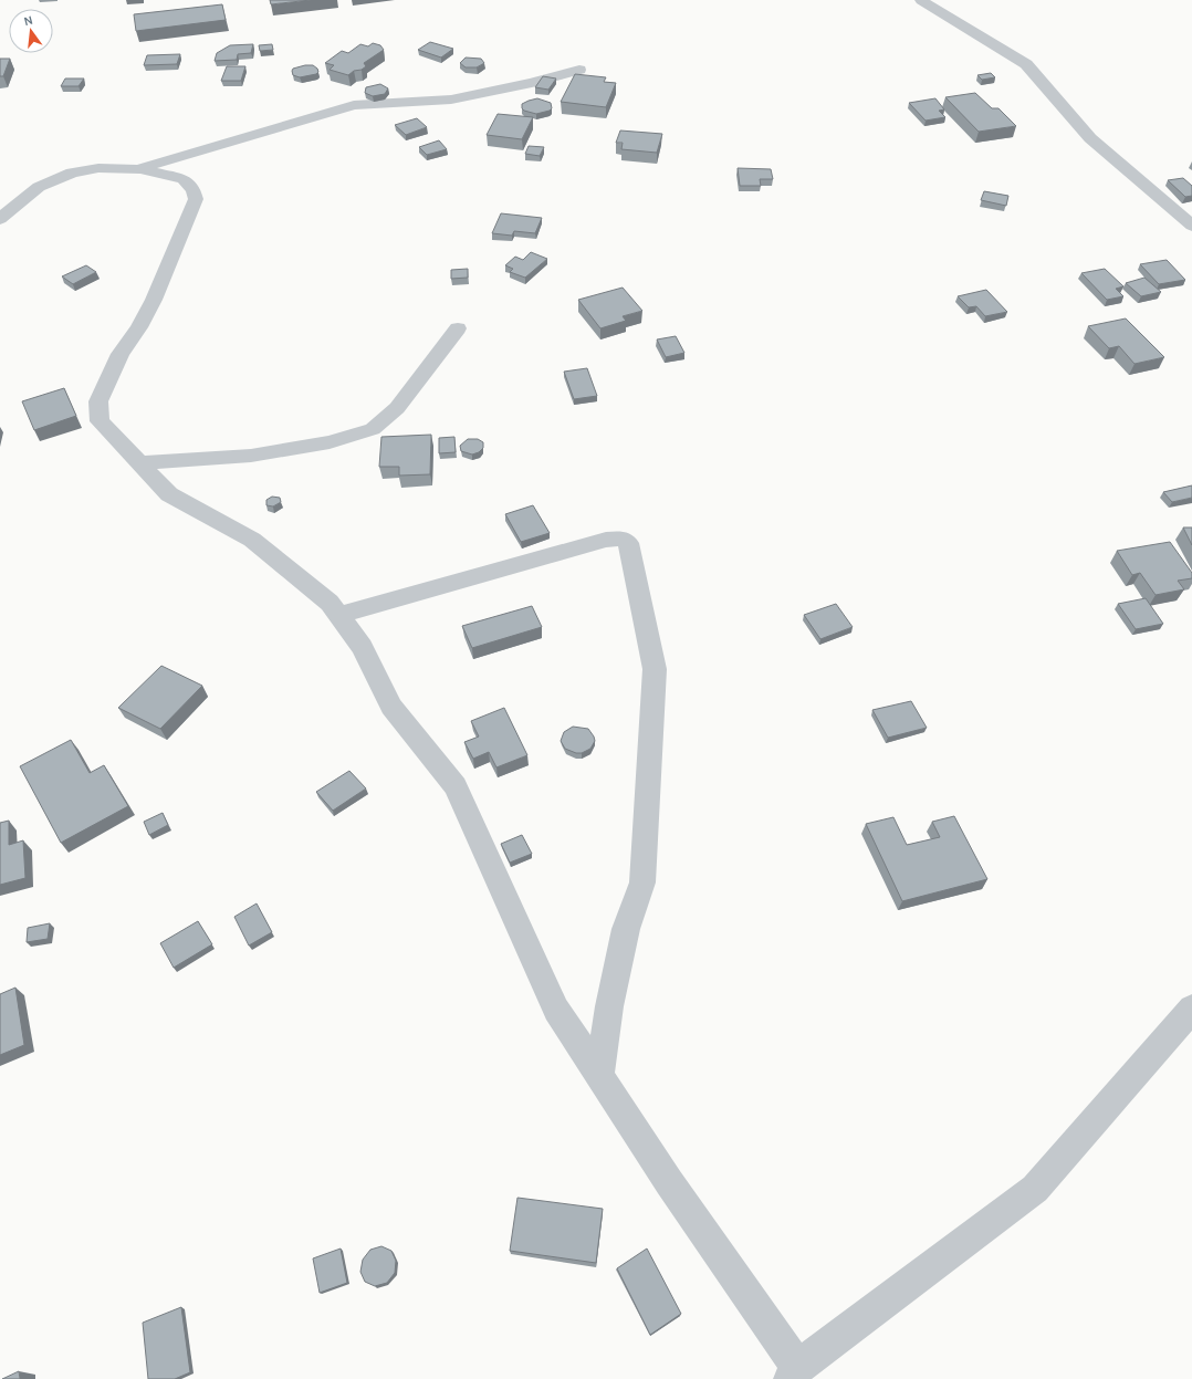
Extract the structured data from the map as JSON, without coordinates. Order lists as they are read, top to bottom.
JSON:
{
  "north": "top"
}
